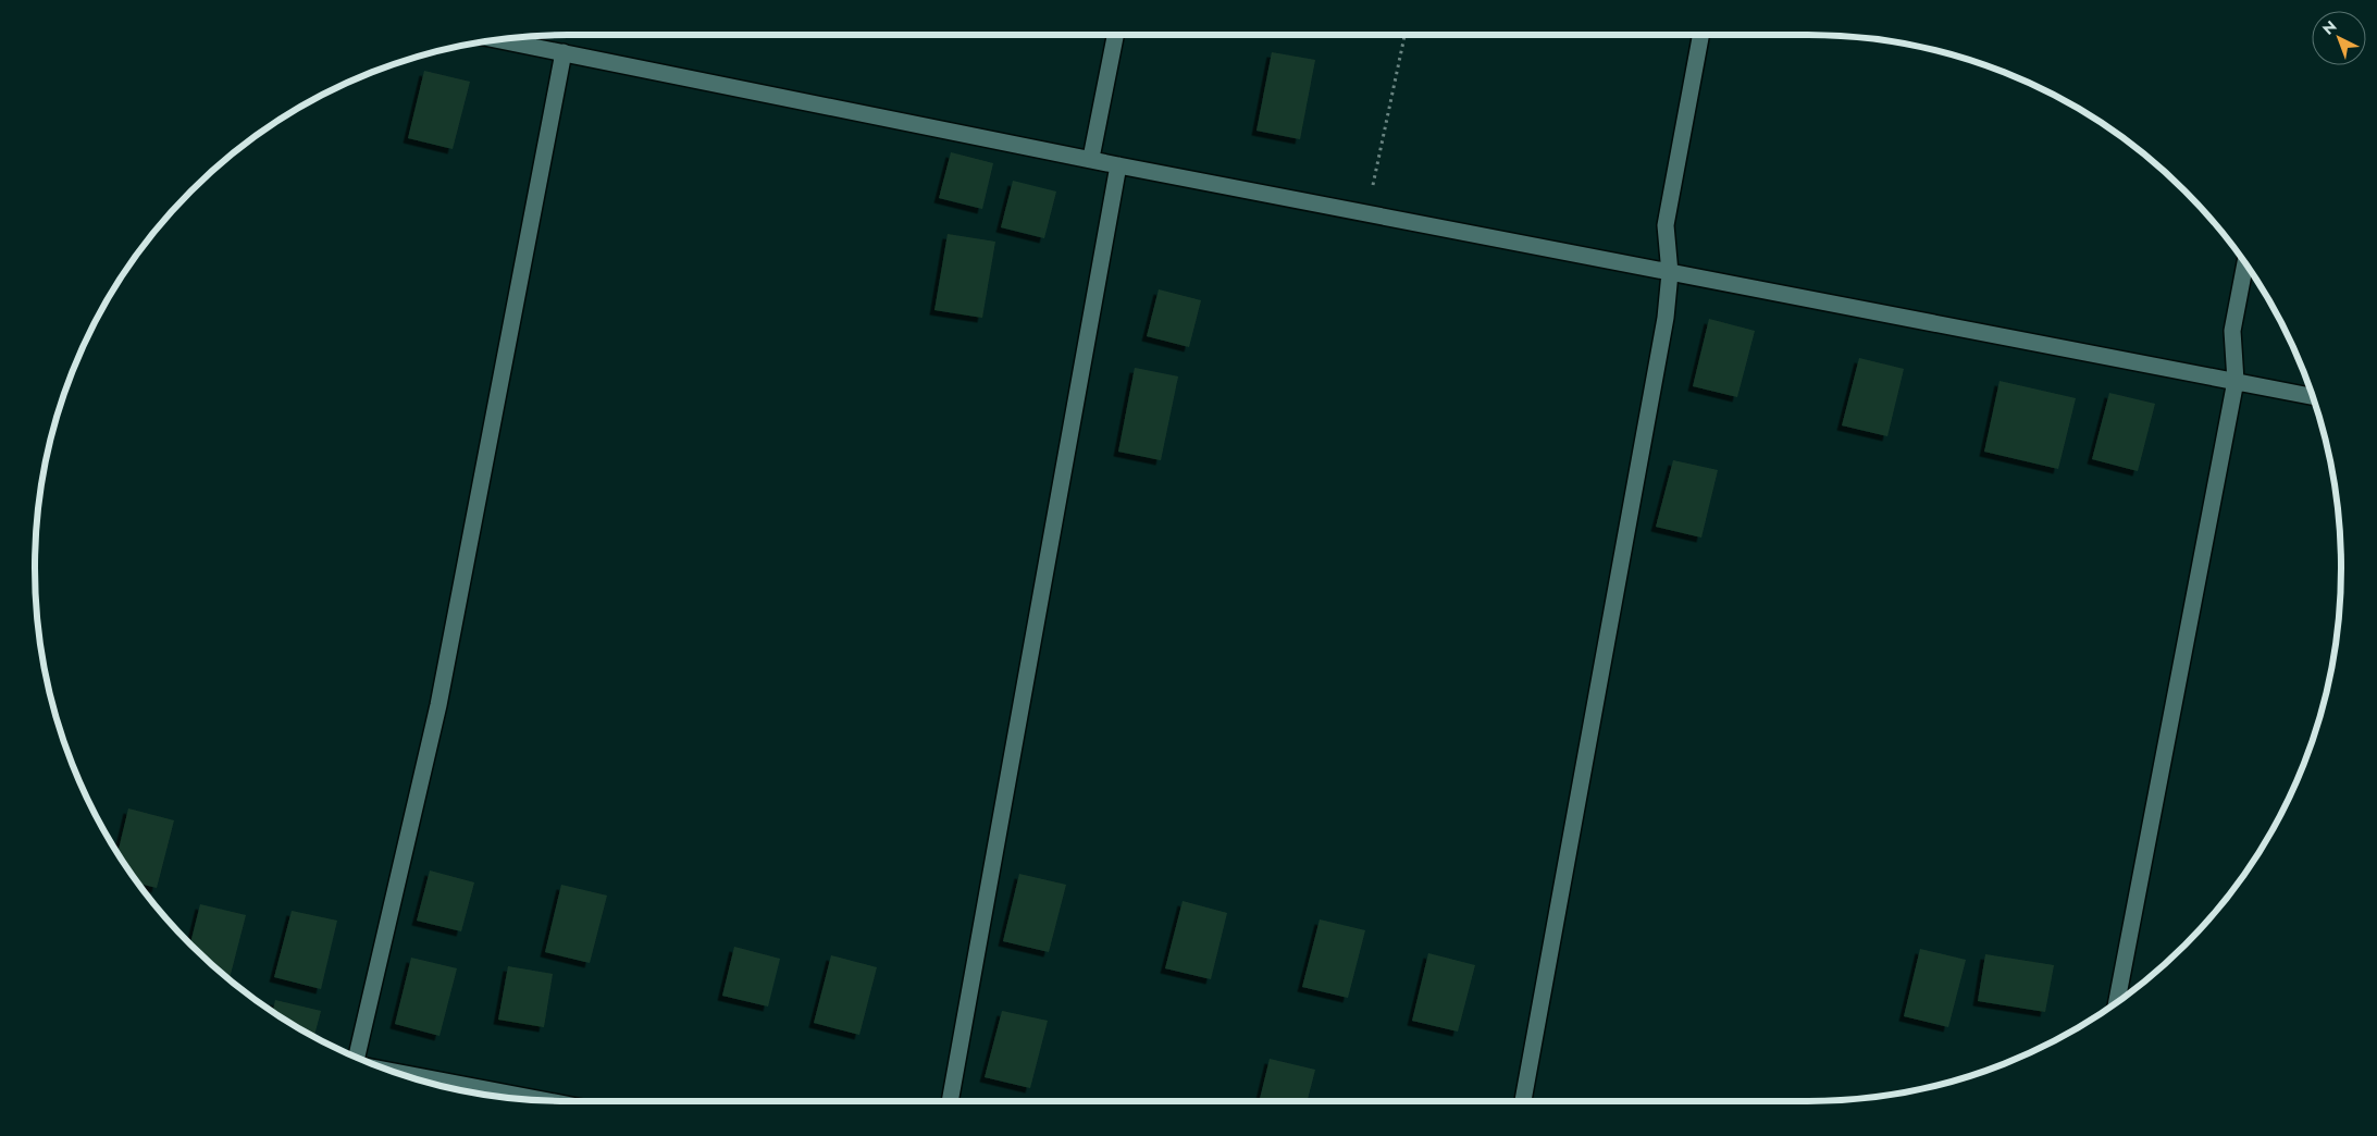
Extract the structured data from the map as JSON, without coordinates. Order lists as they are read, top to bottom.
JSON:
{
  "north": "top left"
}
